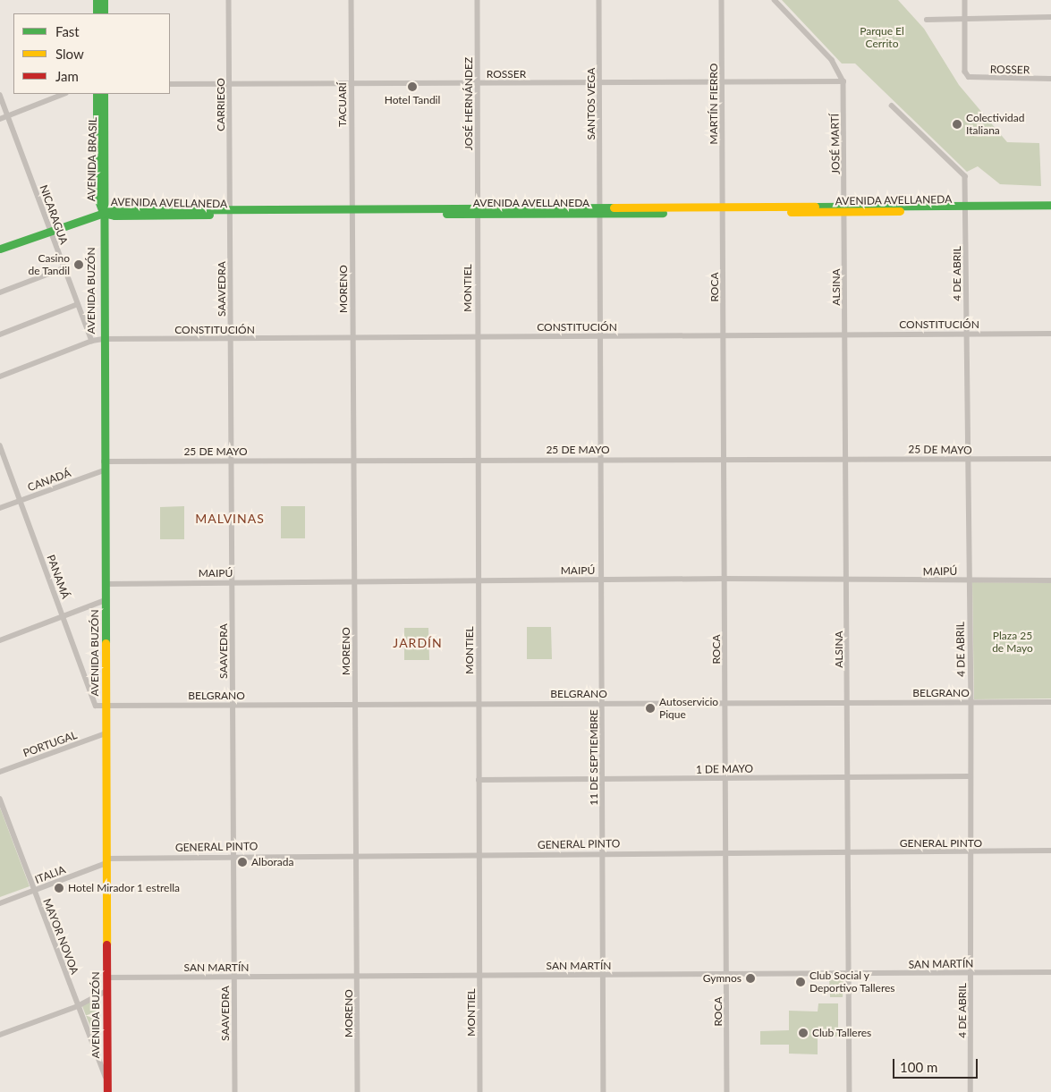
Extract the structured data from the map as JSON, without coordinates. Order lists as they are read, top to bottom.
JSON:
{
  "streets": {
    "main road": ["AVENIDA BRASIL", "AVENIDA AVELLANEDA", "AVENIDA BUZÓN"],
    "street": [
      "ROSSER",
      "JOSÉ HERNÁNDEZ",
      "SANTOS VEGA",
      "MARTÍN FIERRO",
      "CARRIEGO",
      "TACUARÍ",
      "JOSÉ MARTÍ",
      "NICARAGUA",
      "4 DE ABRIL",
      "ROCA",
      "ALSINA",
      "MONTIEL",
      "SAAVEDRA",
      "MORENO",
      "CONSTITUCIÓN",
      "25 DE MAYO",
      "CANADÁ",
      "MAIPÚ",
      "PANAMÁ",
      "BELGRANO",
      "PORTUGAL",
      "11 DE SEPTIEMBRE",
      "1 DE MAYO",
      "GENERAL PINTO",
      "ITALIA",
      "MAYOR NOVOA",
      "SAN MARTÍN"
    ]
  },
  "crossings": [
    ["ROSSER", "JOSÉ HERNÁNDEZ"],
    ["ROSSER", "SANTOS VEGA"],
    ["ROSSER", "MARTÍN FIERRO"],
    ["ROSSER", "CARRIEGO"],
    ["ROSSER", "TACUARÍ"],
    ["ROSSER", "JOSÉ MARTÍ"],
    ["JOSÉ HERNÁNDEZ", "AVENIDA AVELLANEDA"],
    ["JOSÉ HERNÁNDEZ", "MONTIEL"],
    ["SANTOS VEGA", "AVENIDA AVELLANEDA"],
    ["SANTOS VEGA", "11 DE SEPTIEMBRE"],
    ["MARTÍN FIERRO", "AVENIDA AVELLANEDA"],
    ["MARTÍN FIERRO", "ROCA"],
    ["CARRIEGO", "AVENIDA AVELLANEDA"],
    ["CARRIEGO", "SAAVEDRA"],
    ["TACUARÍ", "AVENIDA AVELLANEDA"],
    ["TACUARÍ", "MORENO"],
    ["JOSÉ MARTÍ", "AVENIDA AVELLANEDA"],
    ["JOSÉ MARTÍ", "ALSINA"],
    ["AVENIDA BRASIL", "AVENIDA AVELLANEDA"],
    ["AVENIDA BRASIL", "AVENIDA BUZÓN"],
    ["AVENIDA AVELLANEDA", "4 DE ABRIL"],
    ["AVENIDA AVELLANEDA", "ROCA"],
    ["AVENIDA AVELLANEDA", "ALSINA"],
    ["AVENIDA AVELLANEDA", "MONTIEL"],
    ["AVENIDA AVELLANEDA", "SAAVEDRA"],
    ["AVENIDA AVELLANEDA", "MORENO"],
    ["AVENIDA AVELLANEDA", "AVENIDA BUZÓN"],
    ["AVENIDA AVELLANEDA", "11 DE SEPTIEMBRE"],
    ["NICARAGUA", "CONSTITUCIÓN"],
    ["4 DE ABRIL", "CONSTITUCIÓN"],
    ["4 DE ABRIL", "25 DE MAYO"],
    ["4 DE ABRIL", "MAIPÚ"],
    ["4 DE ABRIL", "BELGRANO"],
    ["4 DE ABRIL", "1 DE MAYO"],
    ["4 DE ABRIL", "GENERAL PINTO"],
    ["4 DE ABRIL", "SAN MARTÍN"],
    ["ROCA", "CONSTITUCIÓN"],
    ["ROCA", "25 DE MAYO"],
    ["ROCA", "MAIPÚ"],
    ["ROCA", "BELGRANO"],
    ["ROCA", "1 DE MAYO"],
    ["ROCA", "GENERAL PINTO"],
    ["ROCA", "SAN MARTÍN"],
    ["ALSINA", "CONSTITUCIÓN"],
    ["ALSINA", "25 DE MAYO"],
    ["ALSINA", "MAIPÚ"],
    ["ALSINA", "BELGRANO"],
    ["ALSINA", "1 DE MAYO"],
    ["ALSINA", "GENERAL PINTO"],
    ["ALSINA", "SAN MARTÍN"],
    ["MONTIEL", "CONSTITUCIÓN"],
    ["MONTIEL", "25 DE MAYO"],
    ["MONTIEL", "MAIPÚ"],
    ["MONTIEL", "BELGRANO"],
    ["MONTIEL", "1 DE MAYO"],
    ["MONTIEL", "GENERAL PINTO"],
    ["MONTIEL", "SAN MARTÍN"],
    ["SAAVEDRA", "CONSTITUCIÓN"],
    ["SAAVEDRA", "25 DE MAYO"],
    ["SAAVEDRA", "MAIPÚ"],
    ["SAAVEDRA", "BELGRANO"],
    ["SAAVEDRA", "GENERAL PINTO"],
    ["SAAVEDRA", "SAN MARTÍN"],
    ["MORENO", "CONSTITUCIÓN"],
    ["MORENO", "25 DE MAYO"],
    ["MORENO", "MAIPÚ"],
    ["MORENO", "BELGRANO"],
    ["MORENO", "GENERAL PINTO"],
    ["MORENO", "SAN MARTÍN"],
    ["AVENIDA BUZÓN", "CONSTITUCIÓN"],
    ["AVENIDA BUZÓN", "25 DE MAYO"],
    ["AVENIDA BUZÓN", "CANADÁ"],
    ["AVENIDA BUZÓN", "MAIPÚ"],
    ["AVENIDA BUZÓN", "PANAMÁ"],
    ["AVENIDA BUZÓN", "BELGRANO"],
    ["AVENIDA BUZÓN", "PORTUGAL"],
    ["AVENIDA BUZÓN", "GENERAL PINTO"],
    ["AVENIDA BUZÓN", "ITALIA"],
    ["AVENIDA BUZÓN", "MAYOR NOVOA"],
    ["AVENIDA BUZÓN", "SAN MARTÍN"],
    ["CONSTITUCIÓN", "11 DE SEPTIEMBRE"],
    ["25 DE MAYO", "11 DE SEPTIEMBRE"],
    ["CANADÁ", "PANAMÁ"],
    ["MAIPÚ", "11 DE SEPTIEMBRE"],
    ["PANAMÁ", "BELGRANO"],
    ["BELGRANO", "11 DE SEPTIEMBRE"],
    ["11 DE SEPTIEMBRE", "1 DE MAYO"],
    ["11 DE SEPTIEMBRE", "GENERAL PINTO"],
    ["11 DE SEPTIEMBRE", "SAN MARTÍN"],
    ["GENERAL PINTO", "ITALIA"],
    ["ITALIA", "MAYOR NOVOA"]
  ],
  "districts": ["MALVINAS", "JARDÍN"],
  "parks": ["Parque El Cerrito", "Plaza 25 de Mayo"],
  "places": [
    "Hotel Tandil",
    "Colectividad Italiana",
    "Casino de Tandil",
    "Autoservicio Pique",
    "Alborada",
    "Hotel Mirador 1 estrella",
    "Gymnos",
    "Club Social y Deportivo Talleres",
    "Club Talleres"
  ],
  "legend": ["Fast", "Slow", "Jam"],
  "scale_bar": "100 m"
}
